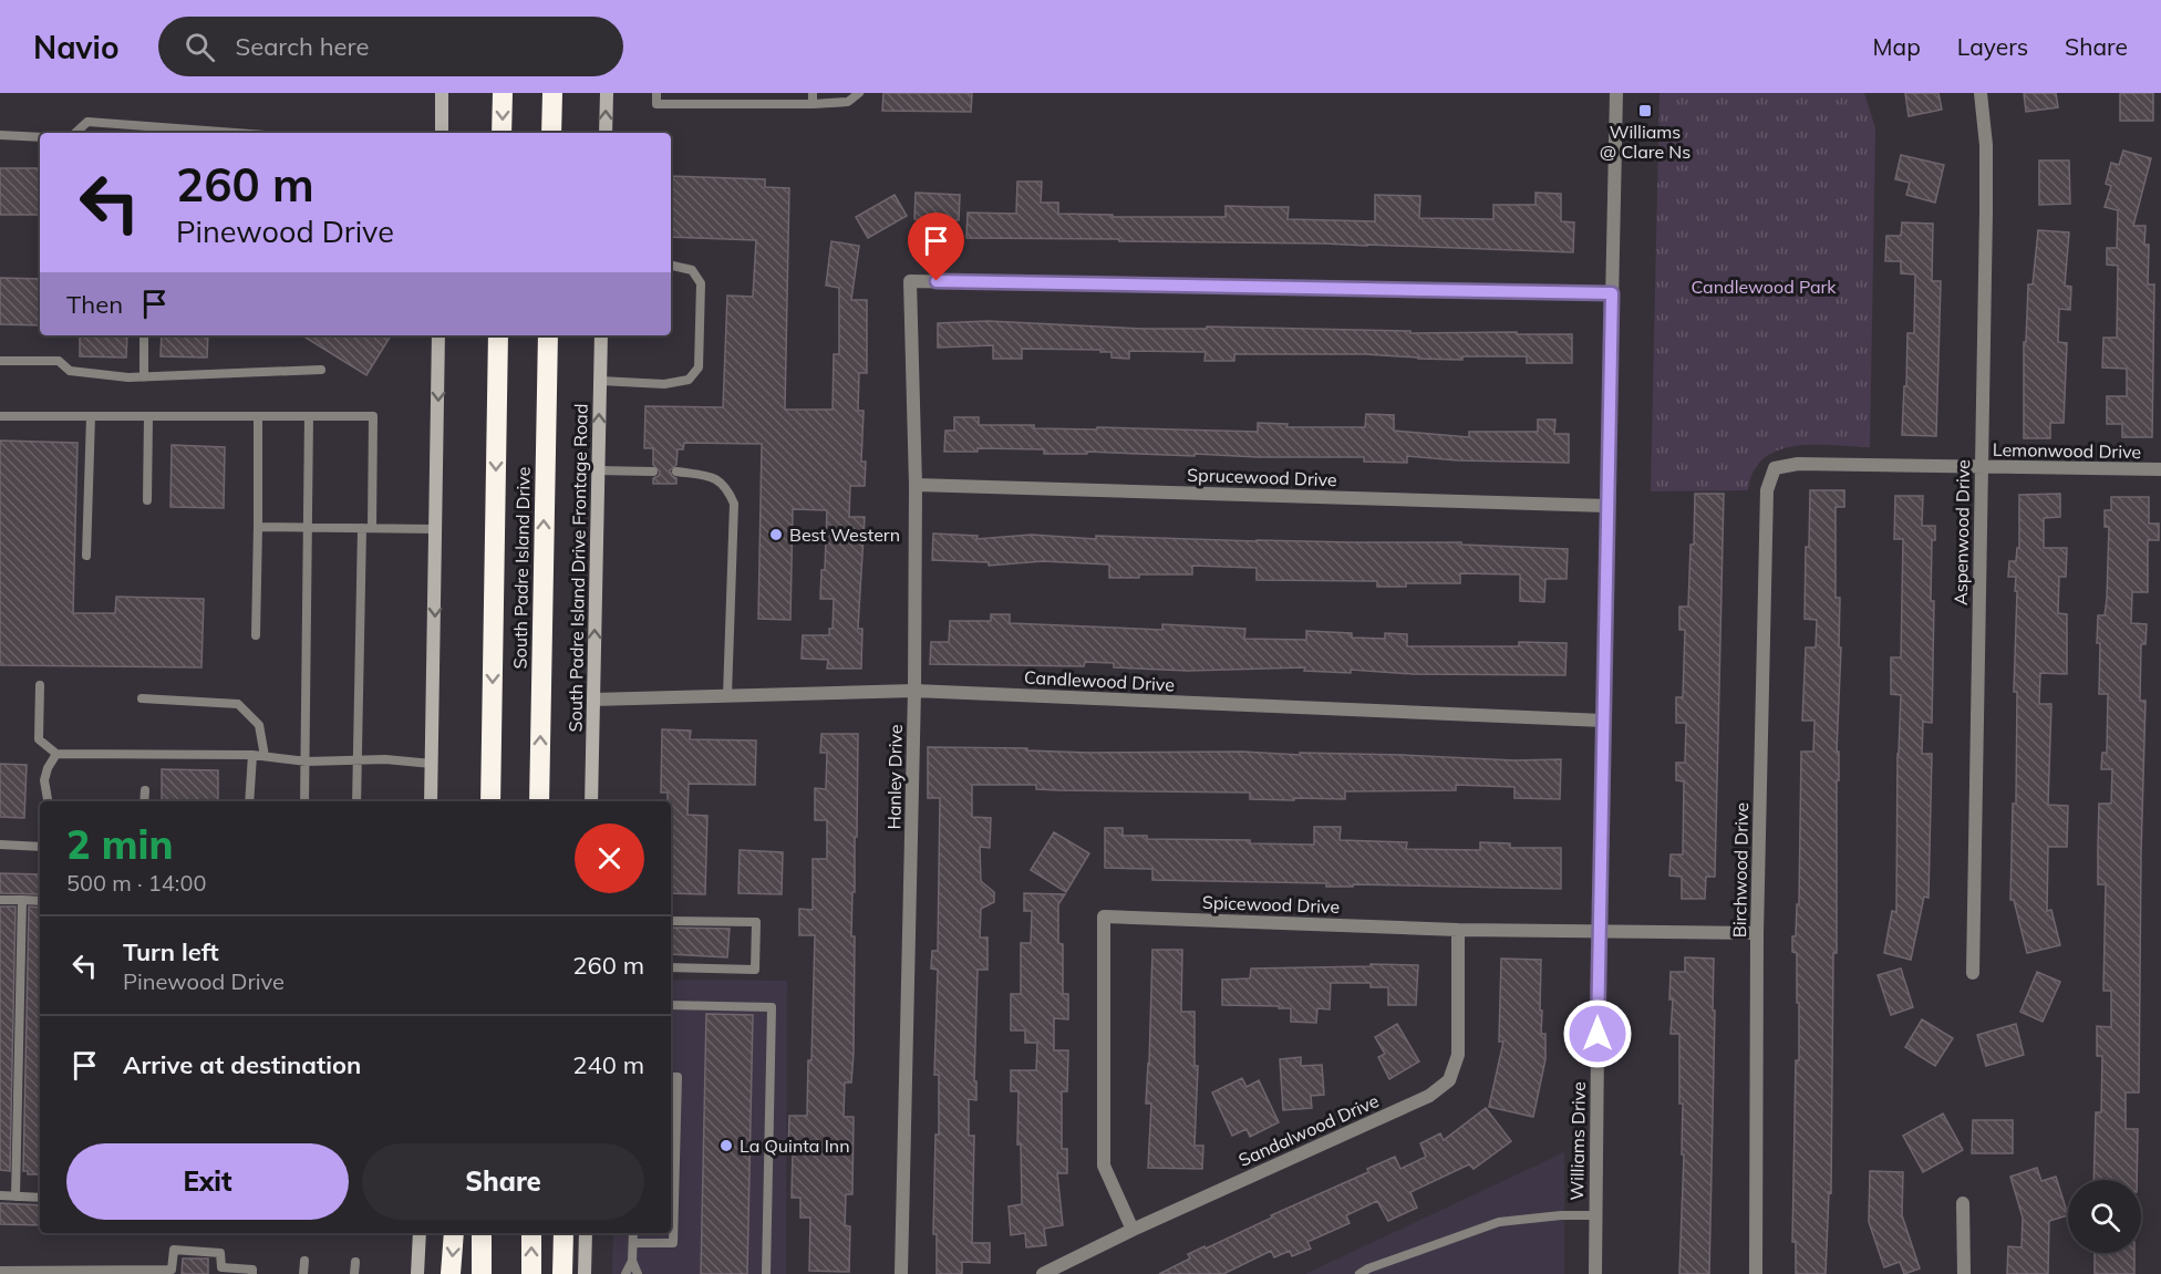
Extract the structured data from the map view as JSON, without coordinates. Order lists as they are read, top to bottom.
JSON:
{
  "streets": {
    "highway": ["South Padre Island Drive"],
    "main road": ["South Padre Island Drive Frontage Road"],
    "street": [
      "Lemonwood Drive",
      "Sprucewood Drive",
      "Aspenwood Drive",
      "Candlewood Drive",
      "Hanley Drive",
      "Birchwood Drive",
      "Spicewood Drive",
      "Sandalwood Drive",
      "Williams Drive"
    ]
  },
  "crossings": [
    ["Lemonwood Drive", "Aspenwood Drive"],
    ["Lemonwood Drive", "Birchwood Drive"],
    ["Sprucewood Drive", "Hanley Drive"],
    ["Sprucewood Drive", "Williams Drive"],
    ["South Padre Island Drive Frontage Road", "Candlewood Drive"],
    ["Candlewood Drive", "Hanley Drive"],
    ["Candlewood Drive", "Williams Drive"],
    ["Hanley Drive", "Williams Drive"],
    ["Birchwood Drive", "Spicewood Drive"],
    ["Spicewood Drive", "Sandalwood Drive"],
    ["Spicewood Drive", "Williams Drive"]
  ],
  "one_way": ["South Padre Island Drive Frontage Road"],
  "parks": ["Candlewood Park"],
  "places": {
    "transit": ["Williams @ Clare Ns"],
    "other": ["Best Western", "La Quinta Inn"]
  },
  "page": {
    "header": "Navio",
    "search": "Search here",
    "nav": ["Map", "Layers", "Share"],
    "turn": ["260 m", "Pinewood Drive"],
    "then": "Then",
    "heading": ["2 min", "500 m · 14:00"],
    "list": [
      {
        "name": "Turn left",
        "note": "Pinewood Drive",
        "value": "260 m"
      },
      {
        "name": "Arrive at destination",
        "value": "240 m"
      }
    ],
    "buttons": ["Exit", "Share"]
  }
}
